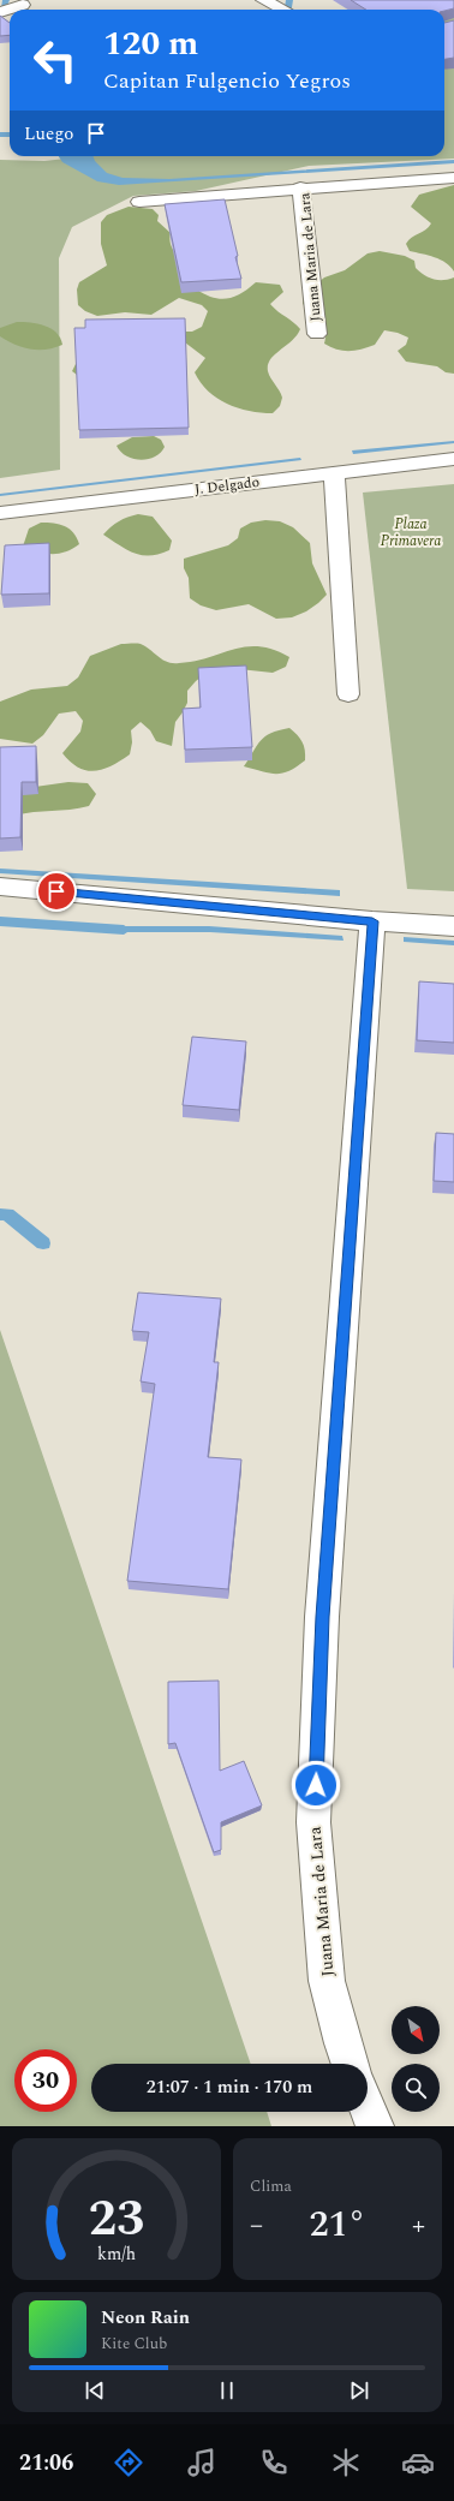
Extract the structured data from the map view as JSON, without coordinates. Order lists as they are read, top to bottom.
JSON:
{
  "streets": {
    "street": ["Juana Maria de Lara", "J. Delgado"]
  },
  "parks": ["Plaza Primavera"],
  "north": "bottom right",
  "page": {
    "turn": ["120 m", "Capitan Fulgencio Yegros"],
    "then": "Luego",
    "limit": "30",
    "trip": "21:07 · 1 min · 170 m",
    "tile": "Clima",
    "heat": ["−", "21°", "+"],
    "song": ["Neon Rain", "Kite Club"],
    "tabs": "21:06",
    "gauge": ["23", "km/h"]
  }
}
